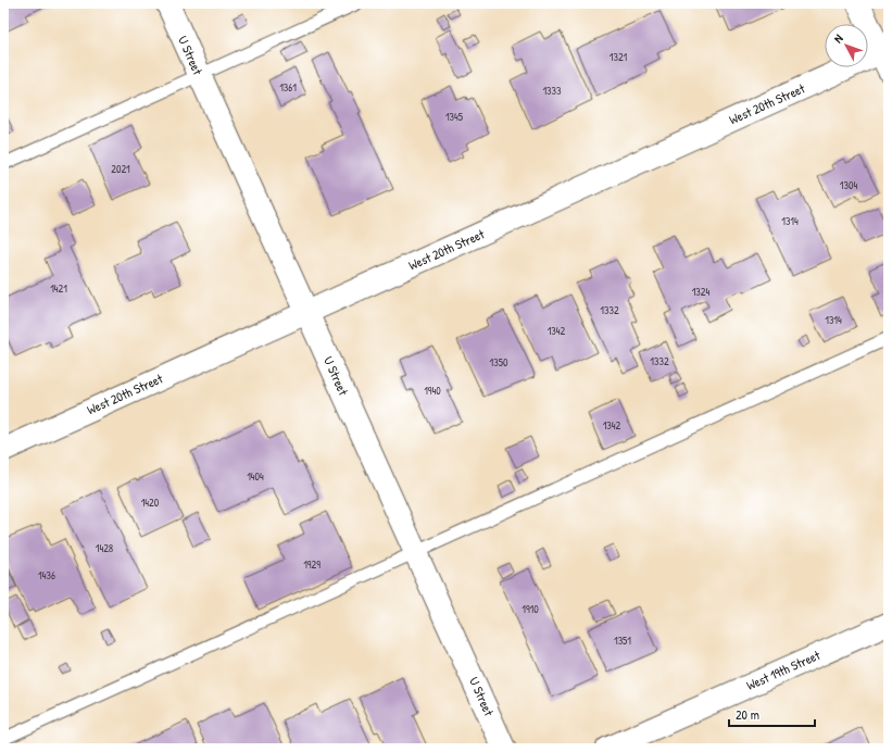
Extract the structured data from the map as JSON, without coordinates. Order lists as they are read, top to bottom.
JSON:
{
  "streets": {
    "street": ["U Street", "West 20th Street", "West 19th Street"]
  },
  "crossings": [
    ["U Street", "West 20th Street"]
  ],
  "house_numbers": [
    "1321",
    "1361",
    "1333",
    "1345",
    "2021",
    "1304",
    "1314",
    "1421",
    "1324",
    "1332",
    "1314",
    "1342",
    "1332",
    "1350",
    "1940",
    "1342",
    "1404",
    "1420",
    "1428",
    "1929",
    "1436",
    "1910",
    "1351"
  ],
  "scale_bar": "20 m",
  "north": "top left"
}
